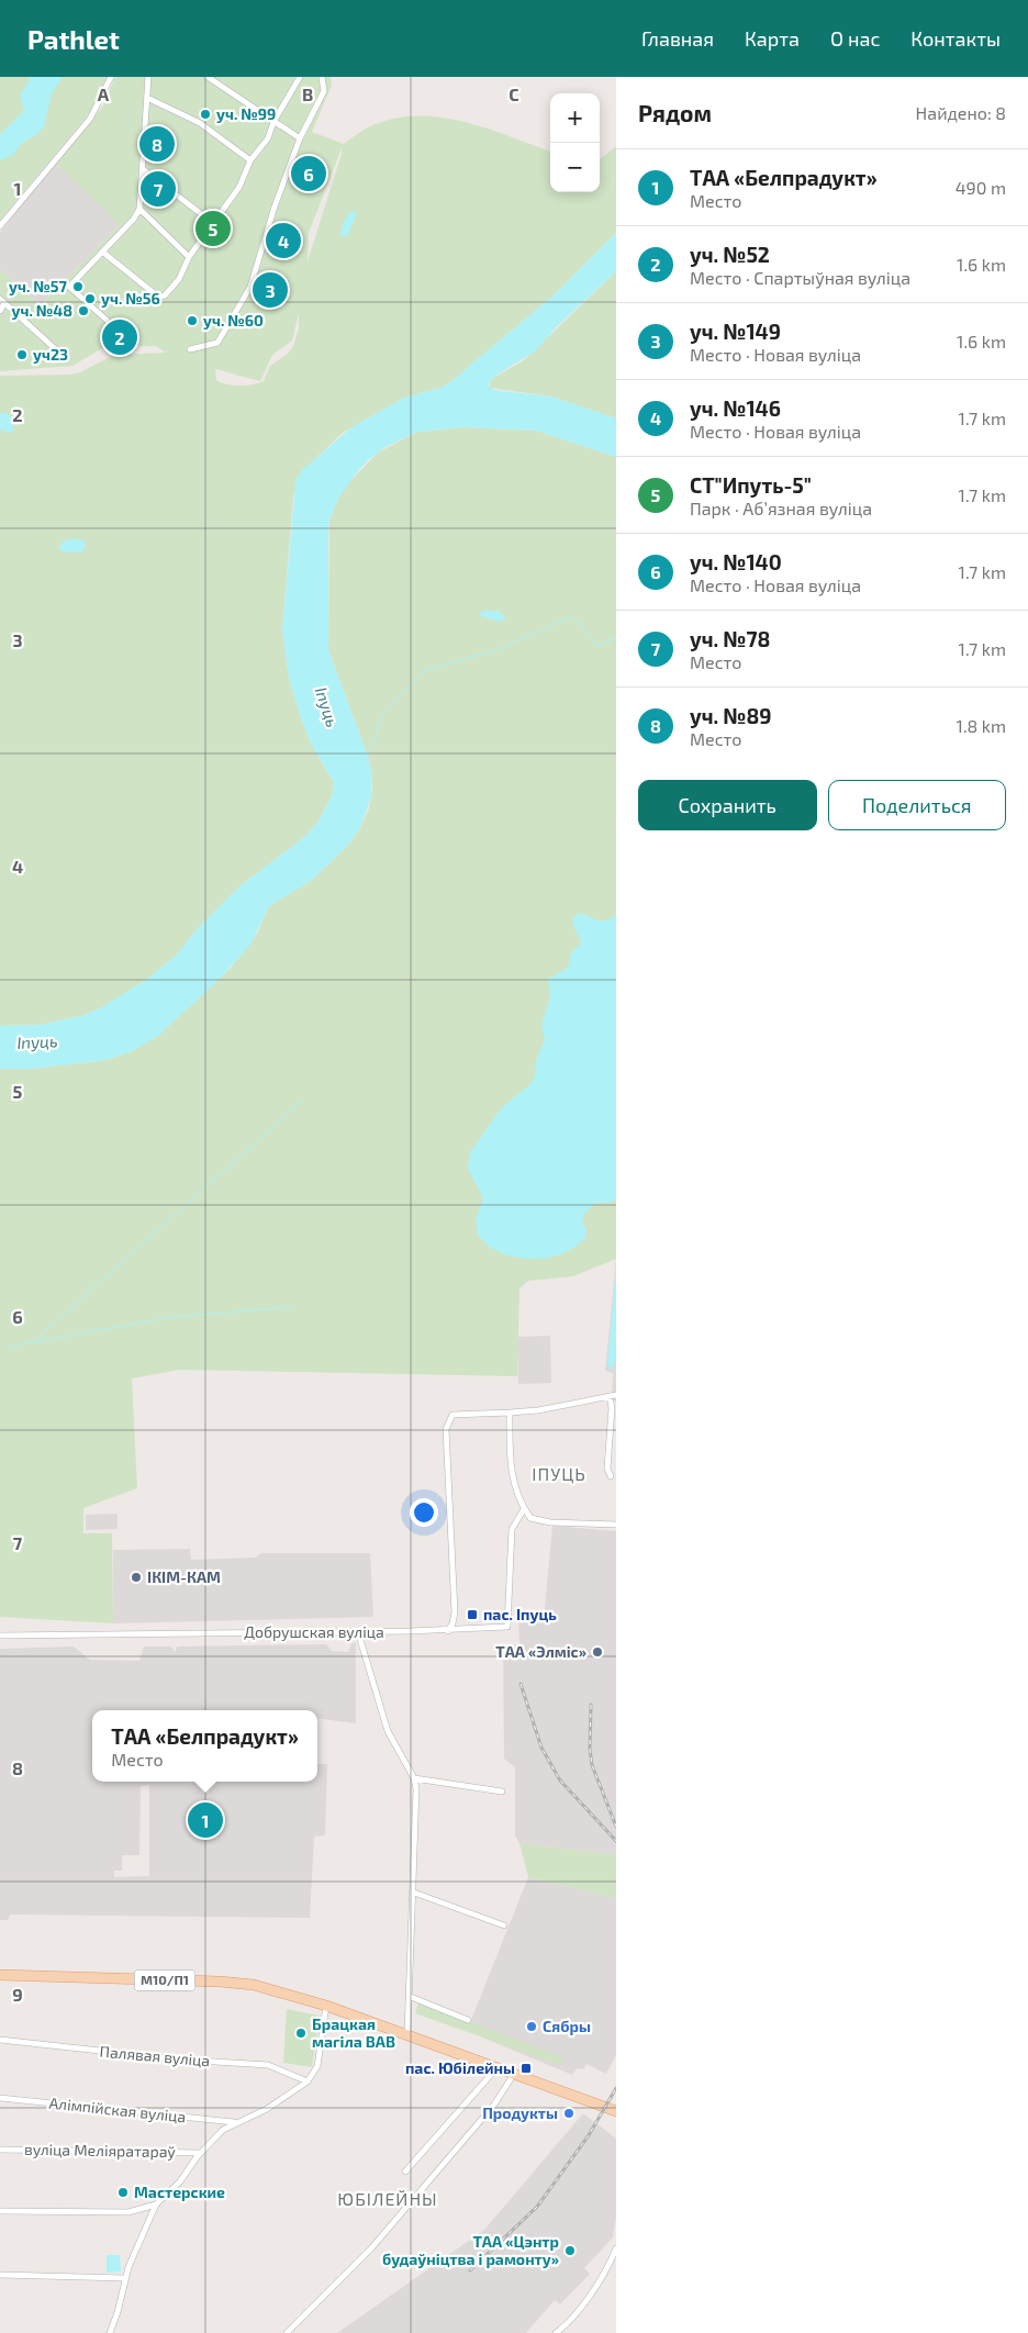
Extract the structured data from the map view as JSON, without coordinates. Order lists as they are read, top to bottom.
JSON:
{
  "streets": {
    "main road": ["М10/П1"],
    "street": [
      "Добрушская вуліца",
      "Палявая вуліца",
      "Алімпійская вуліца",
      "вуліца Меліяратараў"
    ]
  },
  "districts": ["ІПУЦЬ", "ЮБІЛЕЙНЫ"],
  "water": ["Іпуць"],
  "places": {
    "other": [
      "уч. №99",
      "уч. №57",
      "уч. №56",
      "уч. №48",
      "уч. №60",
      "уч23",
      "ІКІМ-КАМ",
      "ТАА «Элміс»",
      "Сябры",
      "Брацкая магіла ВАВ",
      "Продукты",
      "Мастерские",
      "ТАА «Цэнтр будаўніцтва і рамонту»"
    ],
    "transit": ["пас. Іпуць", "пас. Юбілейны"]
  },
  "page": {
    "header": "Pathlet",
    "nav": [
      "Главная",
      "Карта",
      "О нас",
      "Контакты"
    ],
    "heading": ["Рядом", "Найдено: 8"],
    "map_buttons": ["+", "−"],
    "pins": [
      "8",
      "6",
      "7",
      "5",
      "4",
      "3",
      "2",
      "1"
    ],
    "list": [
      {
        "mark": "1",
        "name": "ТАА «Белпрадукт»",
        "note": "Место",
        "value": "490 m"
      },
      {
        "mark": "2",
        "name": "уч. №52",
        "note": "Место · Спартыўная вуліца",
        "value": "1.6 km"
      },
      {
        "mark": "3",
        "name": "уч. №149",
        "note": "Место · Новая вуліца",
        "value": "1.6 km"
      },
      {
        "mark": "4",
        "name": "уч. №146",
        "note": "Место · Новая вуліца",
        "value": "1.7 km"
      },
      {
        "mark": "5",
        "name": "СТ\"Ипуть-5\"",
        "note": "Парк · Абʼязная вуліца",
        "value": "1.7 km"
      },
      {
        "mark": "6",
        "name": "уч. №140",
        "note": "Место · Новая вуліца",
        "value": "1.7 km"
      },
      {
        "mark": "7",
        "name": "уч. №78",
        "note": "Место",
        "value": "1.7 km"
      },
      {
        "mark": "8",
        "name": "уч. №89",
        "note": "Место",
        "value": "1.8 km"
      }
    ],
    "buttons": ["Сохранить", "Поделиться"],
    "popup": ["ТАА «Белпрадукт»", "Место"]
  },
  "grid": {
    "columns": ["A", "B", "C"],
    "rows": [
      "1",
      "2",
      "3",
      "4",
      "5",
      "6",
      "7",
      "8",
      "9"
    ]
  }
}
